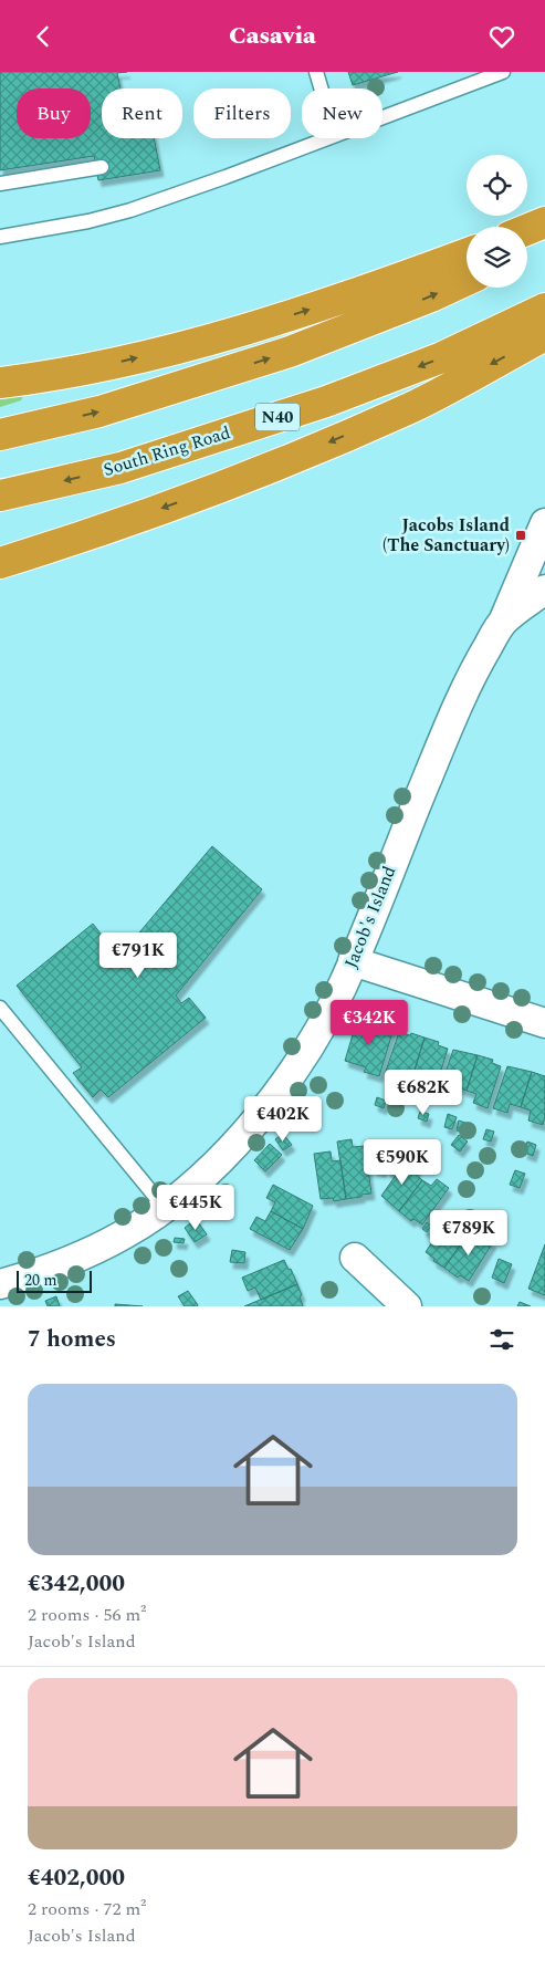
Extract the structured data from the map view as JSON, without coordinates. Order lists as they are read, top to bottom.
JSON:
{
  "streets": {
    "highway": ["N40", "South Ring Road"],
    "street": ["Jacob's Island"]
  },
  "places": {
    "transit": ["Jacobs Island (The Sanctuary)"]
  },
  "scale_bar": "20 m",
  "page": {
    "header": "Casavia",
    "chip": [
      "Buy",
      "Rent",
      "Filters",
      "New"
    ],
    "price": [
      "€791K",
      "€342K",
      "€682K",
      "€402K",
      "€590K",
      "€445K",
      "€789K"
    ],
    "scale": "20 m",
    "heading": "7 homes",
    "list": [
      {
        "name": "€342,000",
        "note": "2 rooms · 56 m² · Jacob's Island"
      },
      {
        "name": "€402,000",
        "note": "2 rooms · 72 m² · Jacob's Island"
      }
    ]
  }
}
